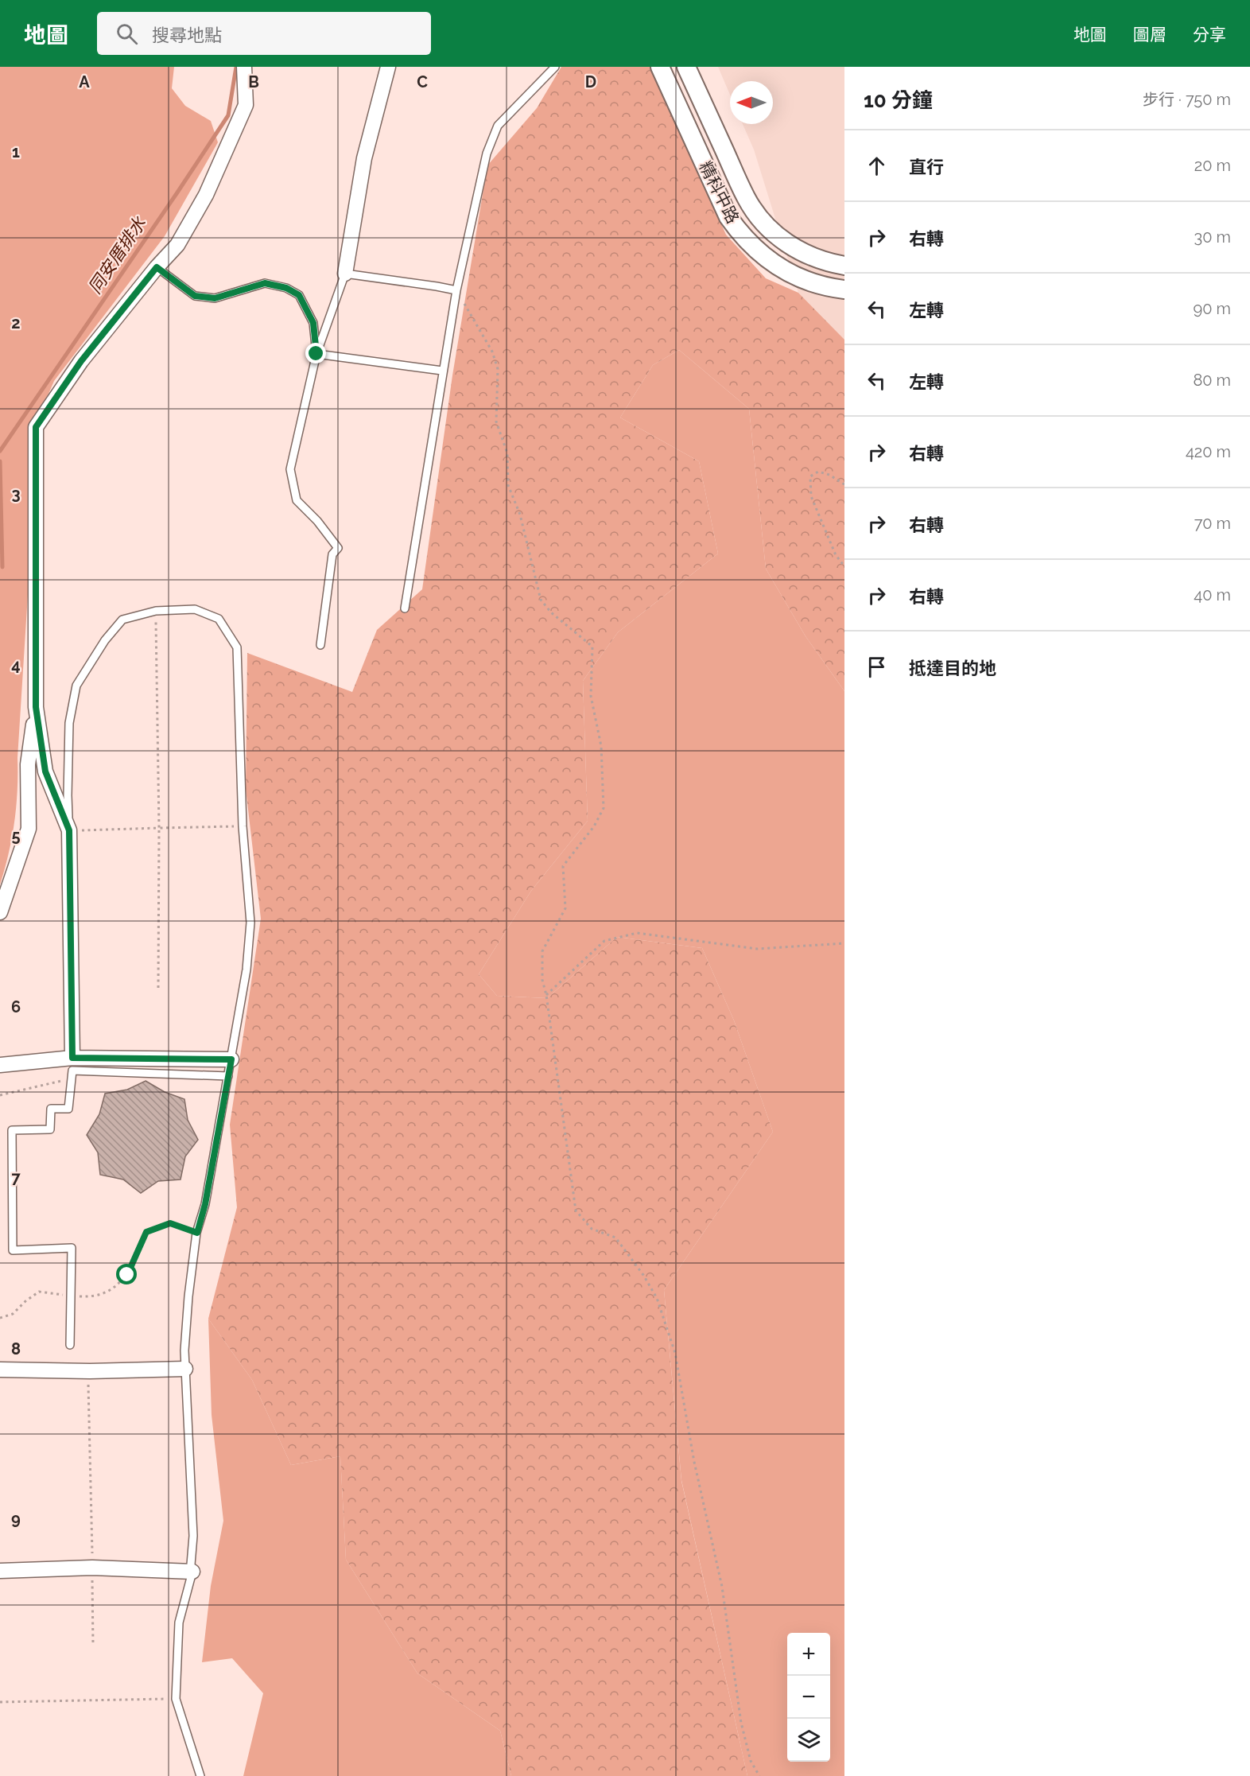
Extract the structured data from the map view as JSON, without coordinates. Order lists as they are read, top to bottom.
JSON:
{
  "streets": {
    "street": ["精科中路"]
  },
  "water": ["同安厝排水"],
  "north": "left",
  "page": {
    "header": "地圖",
    "search": "搜尋地點",
    "nav": ["地圖", "圖層", "分享"],
    "heading": ["10 分鐘", "步行 · 750 m"],
    "list": [
      ["直行", "20 m"],
      ["右轉", "30 m"],
      ["左轉", "90 m"],
      ["左轉", "80 m"],
      ["右轉", "420 m"],
      ["右轉", "70 m"],
      ["右轉", "40 m"],
      "抵達目的地"
    ],
    "map_buttons": ["+", "−"]
  },
  "grid": {
    "columns": [
      "A",
      "B",
      "C",
      "D"
    ],
    "rows": [
      "1",
      "2",
      "3",
      "4",
      "5",
      "6",
      "7",
      "8",
      "9"
    ]
  }
}
